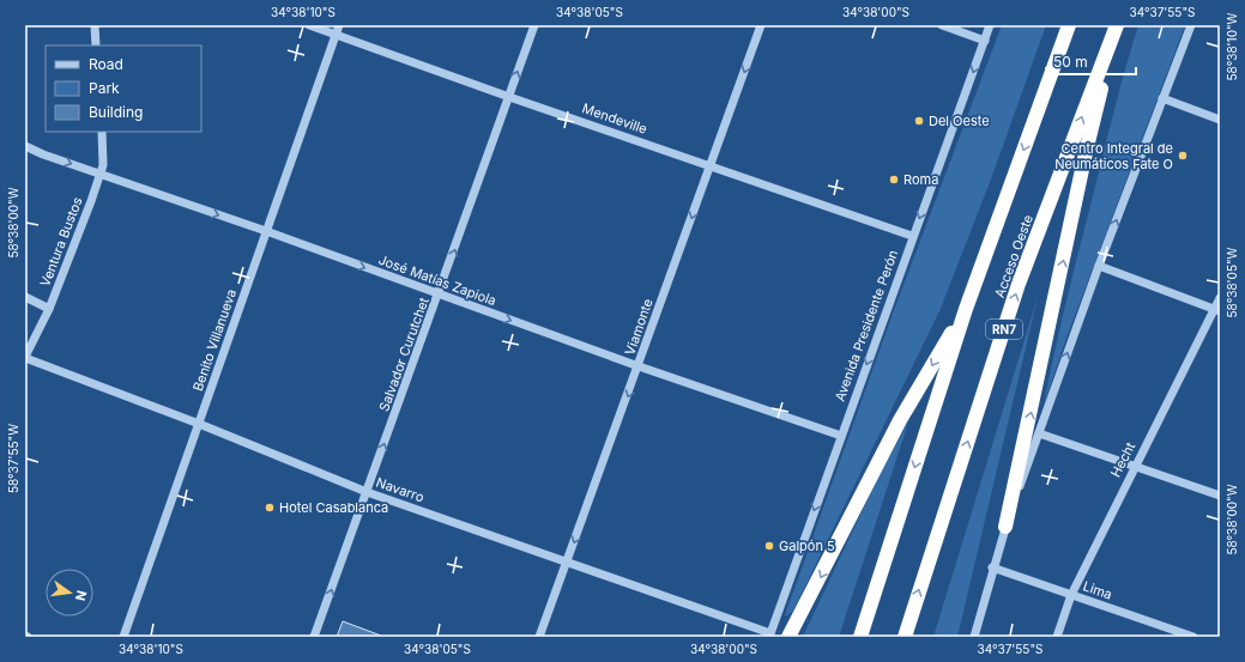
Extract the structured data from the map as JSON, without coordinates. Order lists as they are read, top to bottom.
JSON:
{
  "streets": {
    "highway": ["Acceso Oeste", "RN7"],
    "street": [
      "Mendeville",
      "Ventura Bustos",
      "José Matías Zapiola",
      "Avenida Presidente Perón",
      "Viamonte",
      "Benito Villanueva",
      "Salvador Curutchet",
      "Hecht",
      "Navarro",
      "Lima"
    ]
  },
  "crossings": [
    ["Mendeville", "Avenida Presidente Perón"],
    ["Mendeville", "Viamonte"],
    ["Mendeville", "Benito Villanueva"],
    ["Mendeville", "Salvador Curutchet"],
    ["Ventura Bustos", "José Matías Zapiola"],
    ["Ventura Bustos", "Navarro"],
    ["José Matías Zapiola", "Avenida Presidente Perón"],
    ["José Matías Zapiola", "Viamonte"],
    ["José Matías Zapiola", "Benito Villanueva"],
    ["José Matías Zapiola", "Salvador Curutchet"],
    ["Avenida Presidente Perón", "Navarro"],
    ["Viamonte", "Navarro"],
    ["Benito Villanueva", "Navarro"],
    ["Salvador Curutchet", "Navarro"],
    ["Hecht", "Lima"]
  ],
  "one_way": [
    "José Matías Zapiola",
    "Avenida Presidente Perón",
    "Viamonte",
    "Salvador Curutchet"
  ],
  "places": [
    "Del Oeste",
    "Centro Integral de Neumáticos Fate O",
    "Roma",
    "Hotel Casablanca",
    "Galpón 5"
  ],
  "legend": ["Road", "Park", "Building"],
  "scale_bar": "50 m",
  "north": "right",
  "coordinates": [
    "34°38'10\"S",
    "34°38'05\"S",
    "34°38'00\"S",
    "34°37'55\"S",
    "58°38'10\"W",
    "58°38'00\"W",
    "58°38'05\"W",
    "58°37'55\"W"
  ]
}
